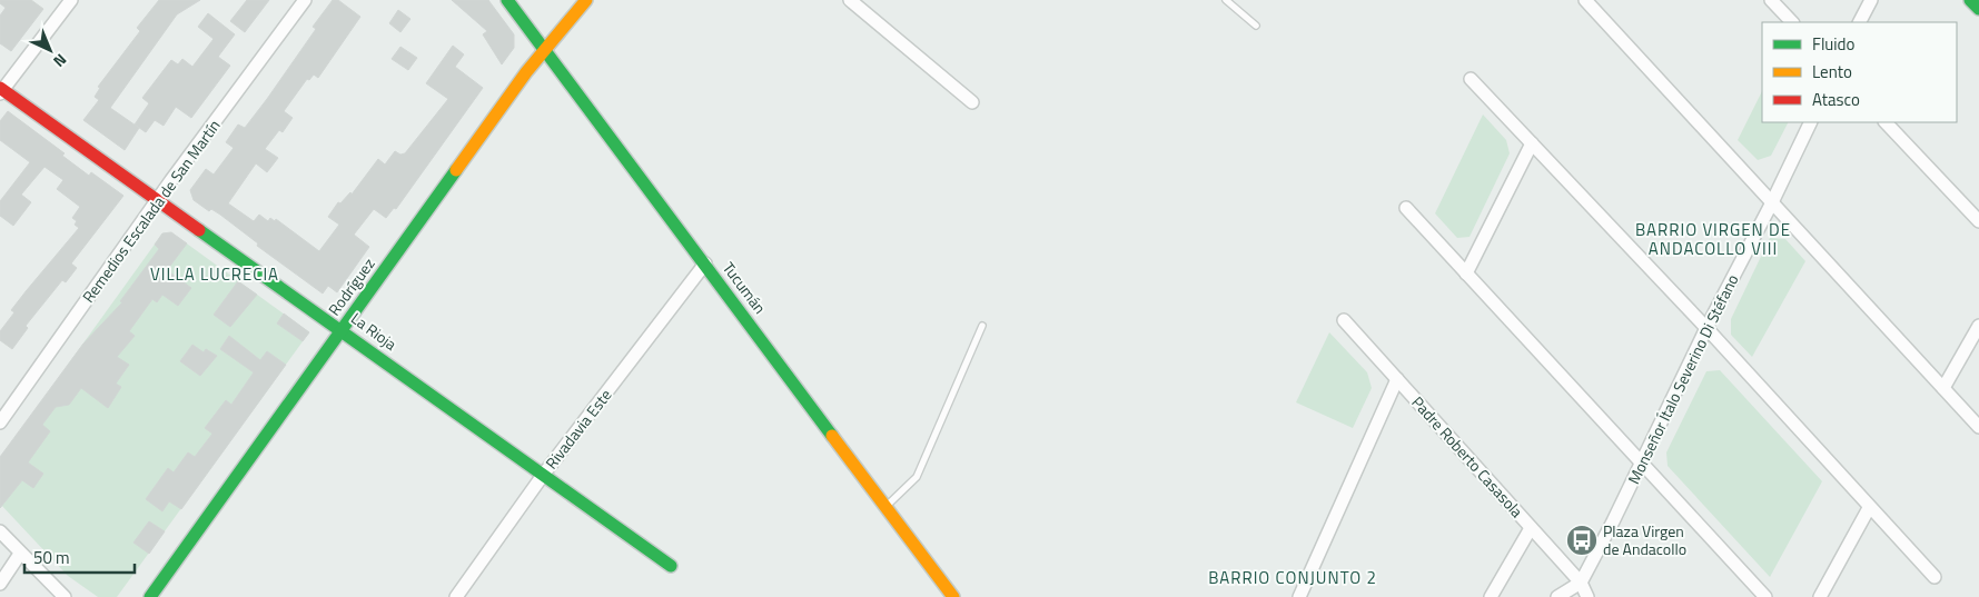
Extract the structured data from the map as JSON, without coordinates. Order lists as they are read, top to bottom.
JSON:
{
  "streets": {
    "main road": ["Rodríguez", "Tucumán", "La Rioja"],
    "street": [
      "Remedios Escalada de San Martín",
      "Monseñor Ítalo Severino Di Stéfano",
      "Rivadavia Este",
      "Padre Roberto Casasola"
    ]
  },
  "crossings": [
    ["Remedios Escalada de San Martín", "La Rioja"],
    ["Rodríguez", "Tucumán"],
    ["Rodríguez", "La Rioja"],
    ["Tucumán", "Rivadavia Este"],
    ["La Rioja", "Rivadavia Este"],
    ["Monseñor Ítalo Severino Di Stéfano", "Padre Roberto Casasola"]
  ],
  "districts": ["BARRIO VIRGEN DE ANDACOLLO VIII", "VILLA LUCRECIA", "BARRIO CONJUNTO 2"],
  "places": {
    "bus stop": ["Plaza Virgen de Andacollo"]
  },
  "legend": ["Fluido", "Lento", "Atasco"],
  "scale_bar": "50 m",
  "north": "bottom right"
}
